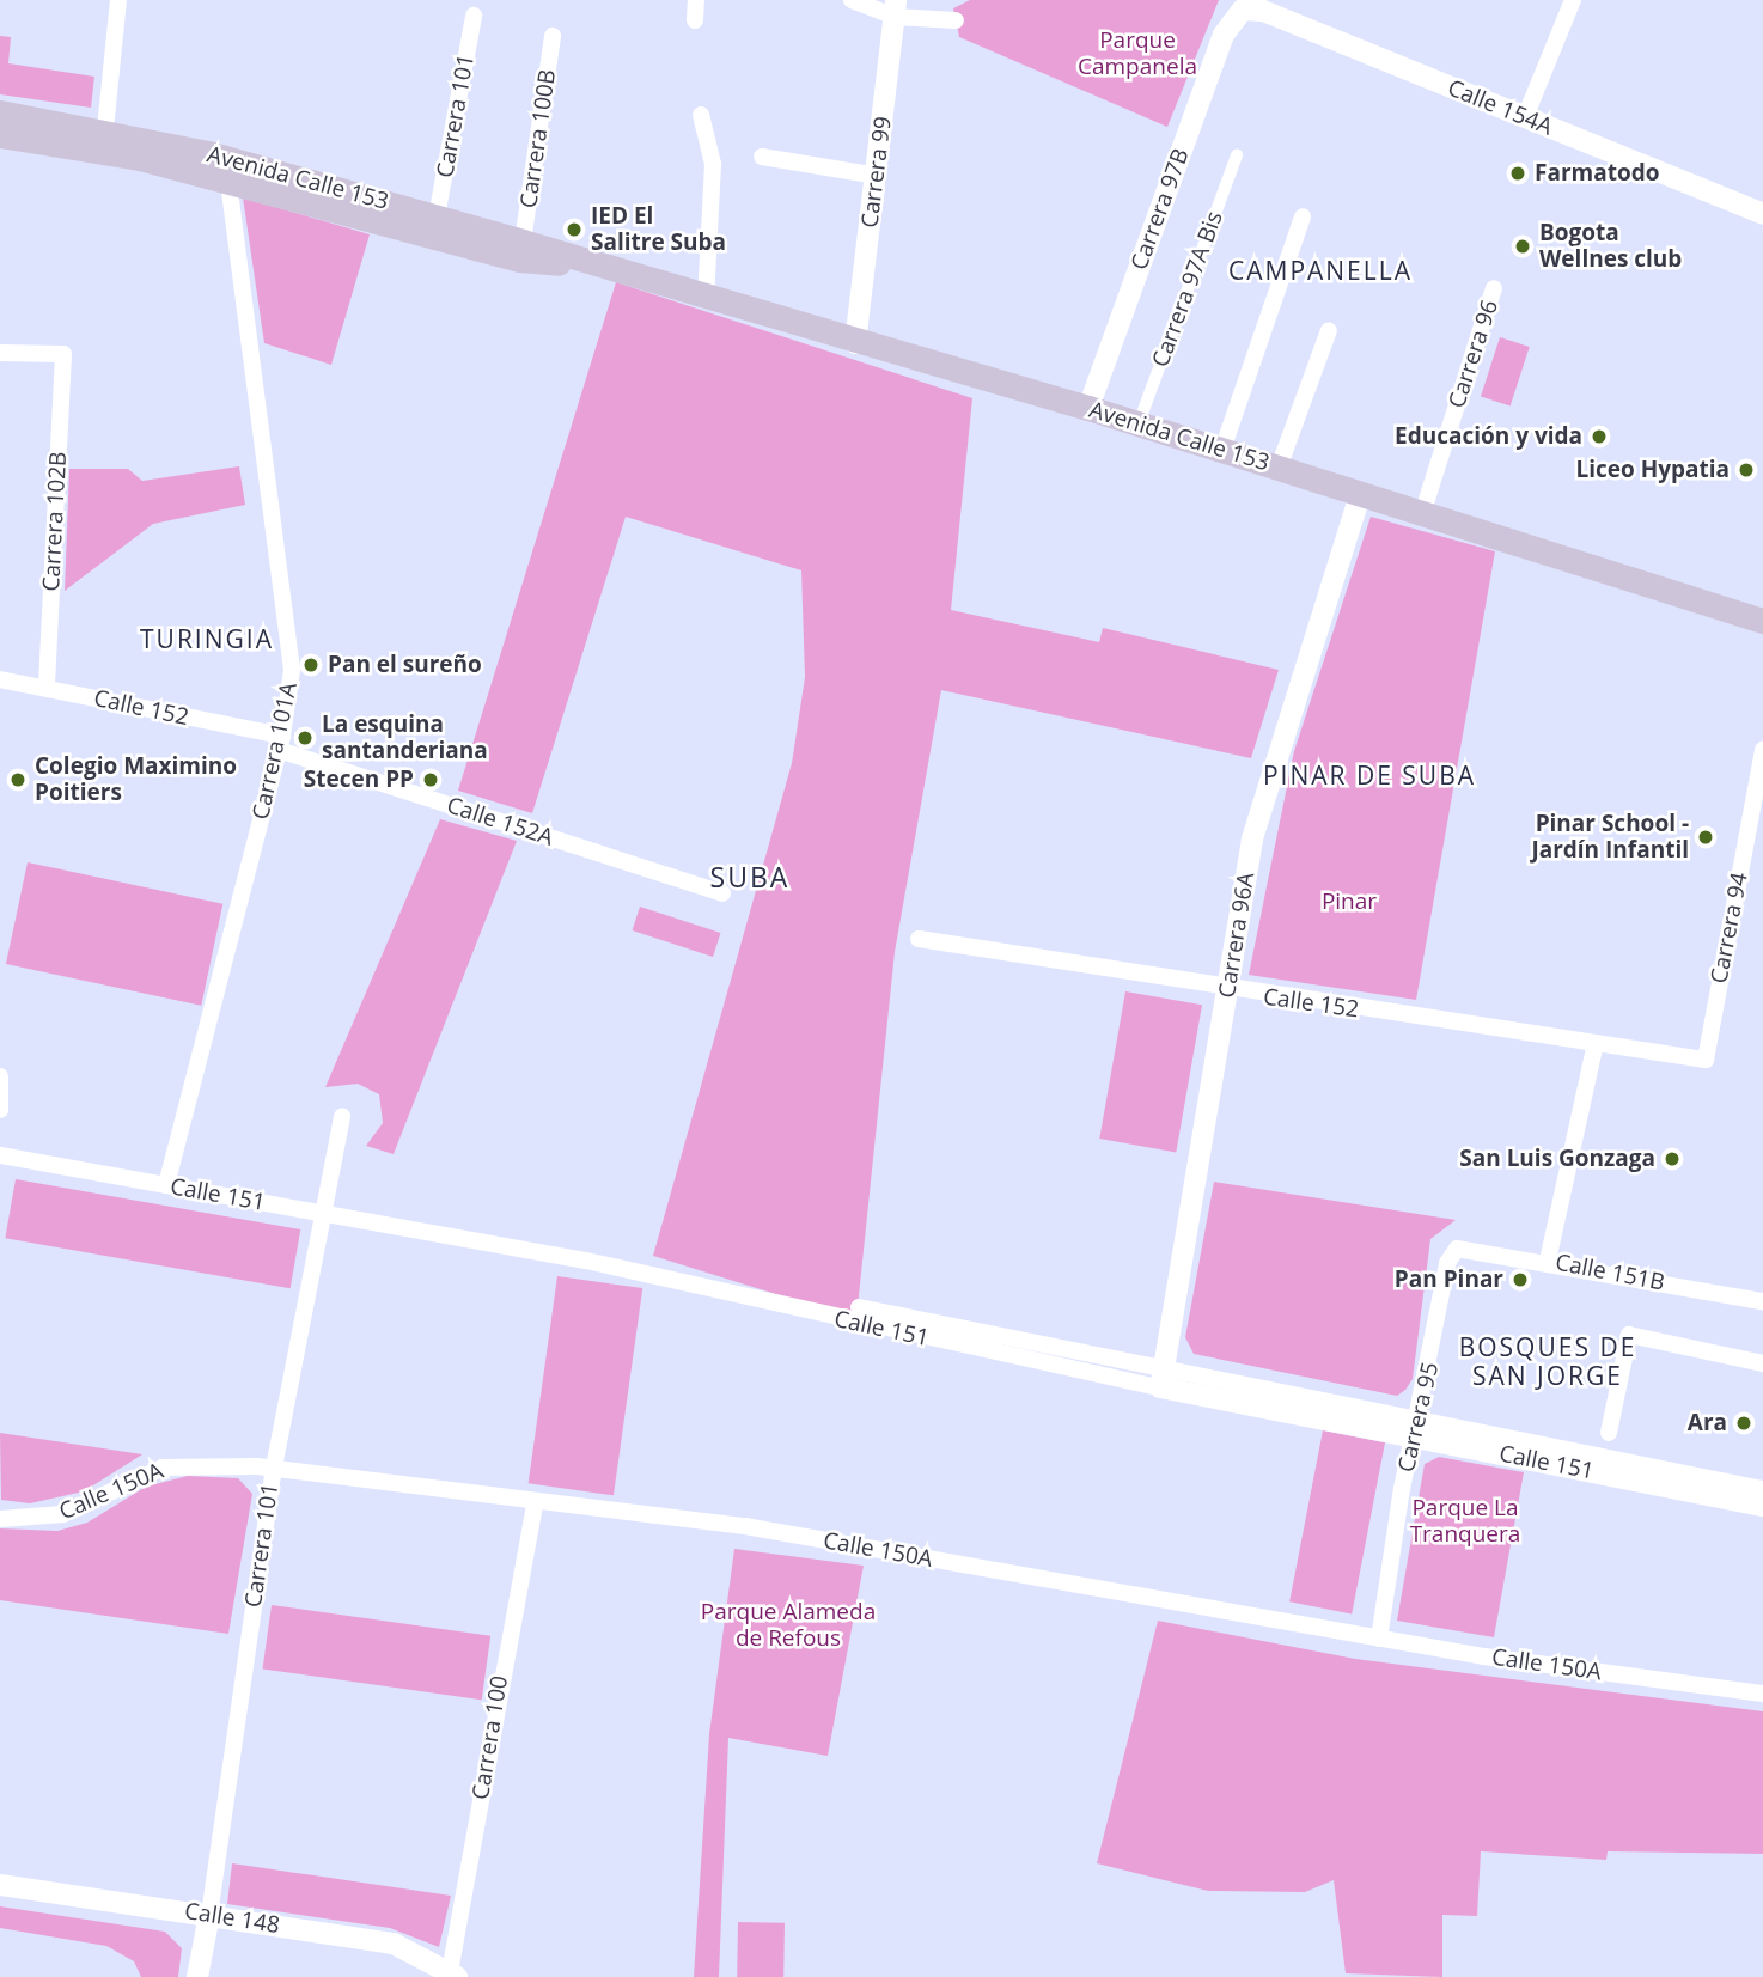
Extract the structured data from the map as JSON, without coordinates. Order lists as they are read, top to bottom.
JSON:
{
  "streets": {
    "main road": ["Avenida Calle 153"],
    "street": [
      "Calle 154A",
      "Carrera 101",
      "Carrera 100B",
      "Carrera 99",
      "Carrera 97B",
      "Carrera 97A Bis",
      "Carrera 96",
      "Carrera 102B",
      "Calle 152",
      "Carrera 101A",
      "Calle 152A",
      "Carrera 94",
      "Carrera 96A",
      "Calle 151",
      "Calle 151B",
      "Carrera 95",
      "Calle 150A",
      "Carrera 100",
      "Calle 148"
    ]
  },
  "crossings": [
    ["Calle 154A", "Carrera 97B"],
    ["Carrera 101", "Avenida Calle 153"],
    ["Carrera 101", "Calle 151"],
    ["Carrera 101", "Calle 150A"],
    ["Carrera 101", "Calle 148"],
    ["Carrera 100B", "Avenida Calle 153"],
    ["Carrera 99", "Avenida Calle 153"],
    ["Avenida Calle 153", "Carrera 97B"],
    ["Avenida Calle 153", "Carrera 97A Bis"],
    ["Avenida Calle 153", "Carrera 96"],
    ["Avenida Calle 153", "Carrera 101A"],
    ["Avenida Calle 153", "Carrera 96A"],
    ["Carrera 102B", "Calle 152"],
    ["Calle 152", "Carrera 101A"],
    ["Calle 152", "Calle 152A"],
    ["Calle 152", "Carrera 94"],
    ["Calle 152", "Carrera 96A"],
    ["Carrera 101A", "Calle 152A"],
    ["Carrera 101A", "Calle 151"],
    ["Carrera 96A", "Calle 151"],
    ["Calle 151", "Carrera 95"],
    ["Calle 151B", "Carrera 95"],
    ["Carrera 95", "Calle 150A"],
    ["Calle 150A", "Carrera 100"],
    ["Carrera 100", "Calle 148"]
  ],
  "districts": [
    "CAMPANELLA",
    "TURINGIA",
    "PINAR DE SUBA",
    "SUBA",
    "BOSQUES DE SAN JORGE"
  ],
  "parks": [
    "Parque Campanela",
    "Pinar",
    "Parque La Tranquera",
    "Parque Alameda de Refous"
  ],
  "places": [
    "Farmatodo",
    "IED El Salitre Suba",
    "Bogota Wellnes club",
    "Educación y vida",
    "Liceo Hypatia",
    "Pan el sureño",
    "La esquina santanderiana",
    "Colegio Maximino Poitiers",
    "Stecen PP",
    "Pinar School - Jardín Infantil",
    "San Luis Gonzaga",
    "Pan Pinar",
    "Ara"
  ]
}
